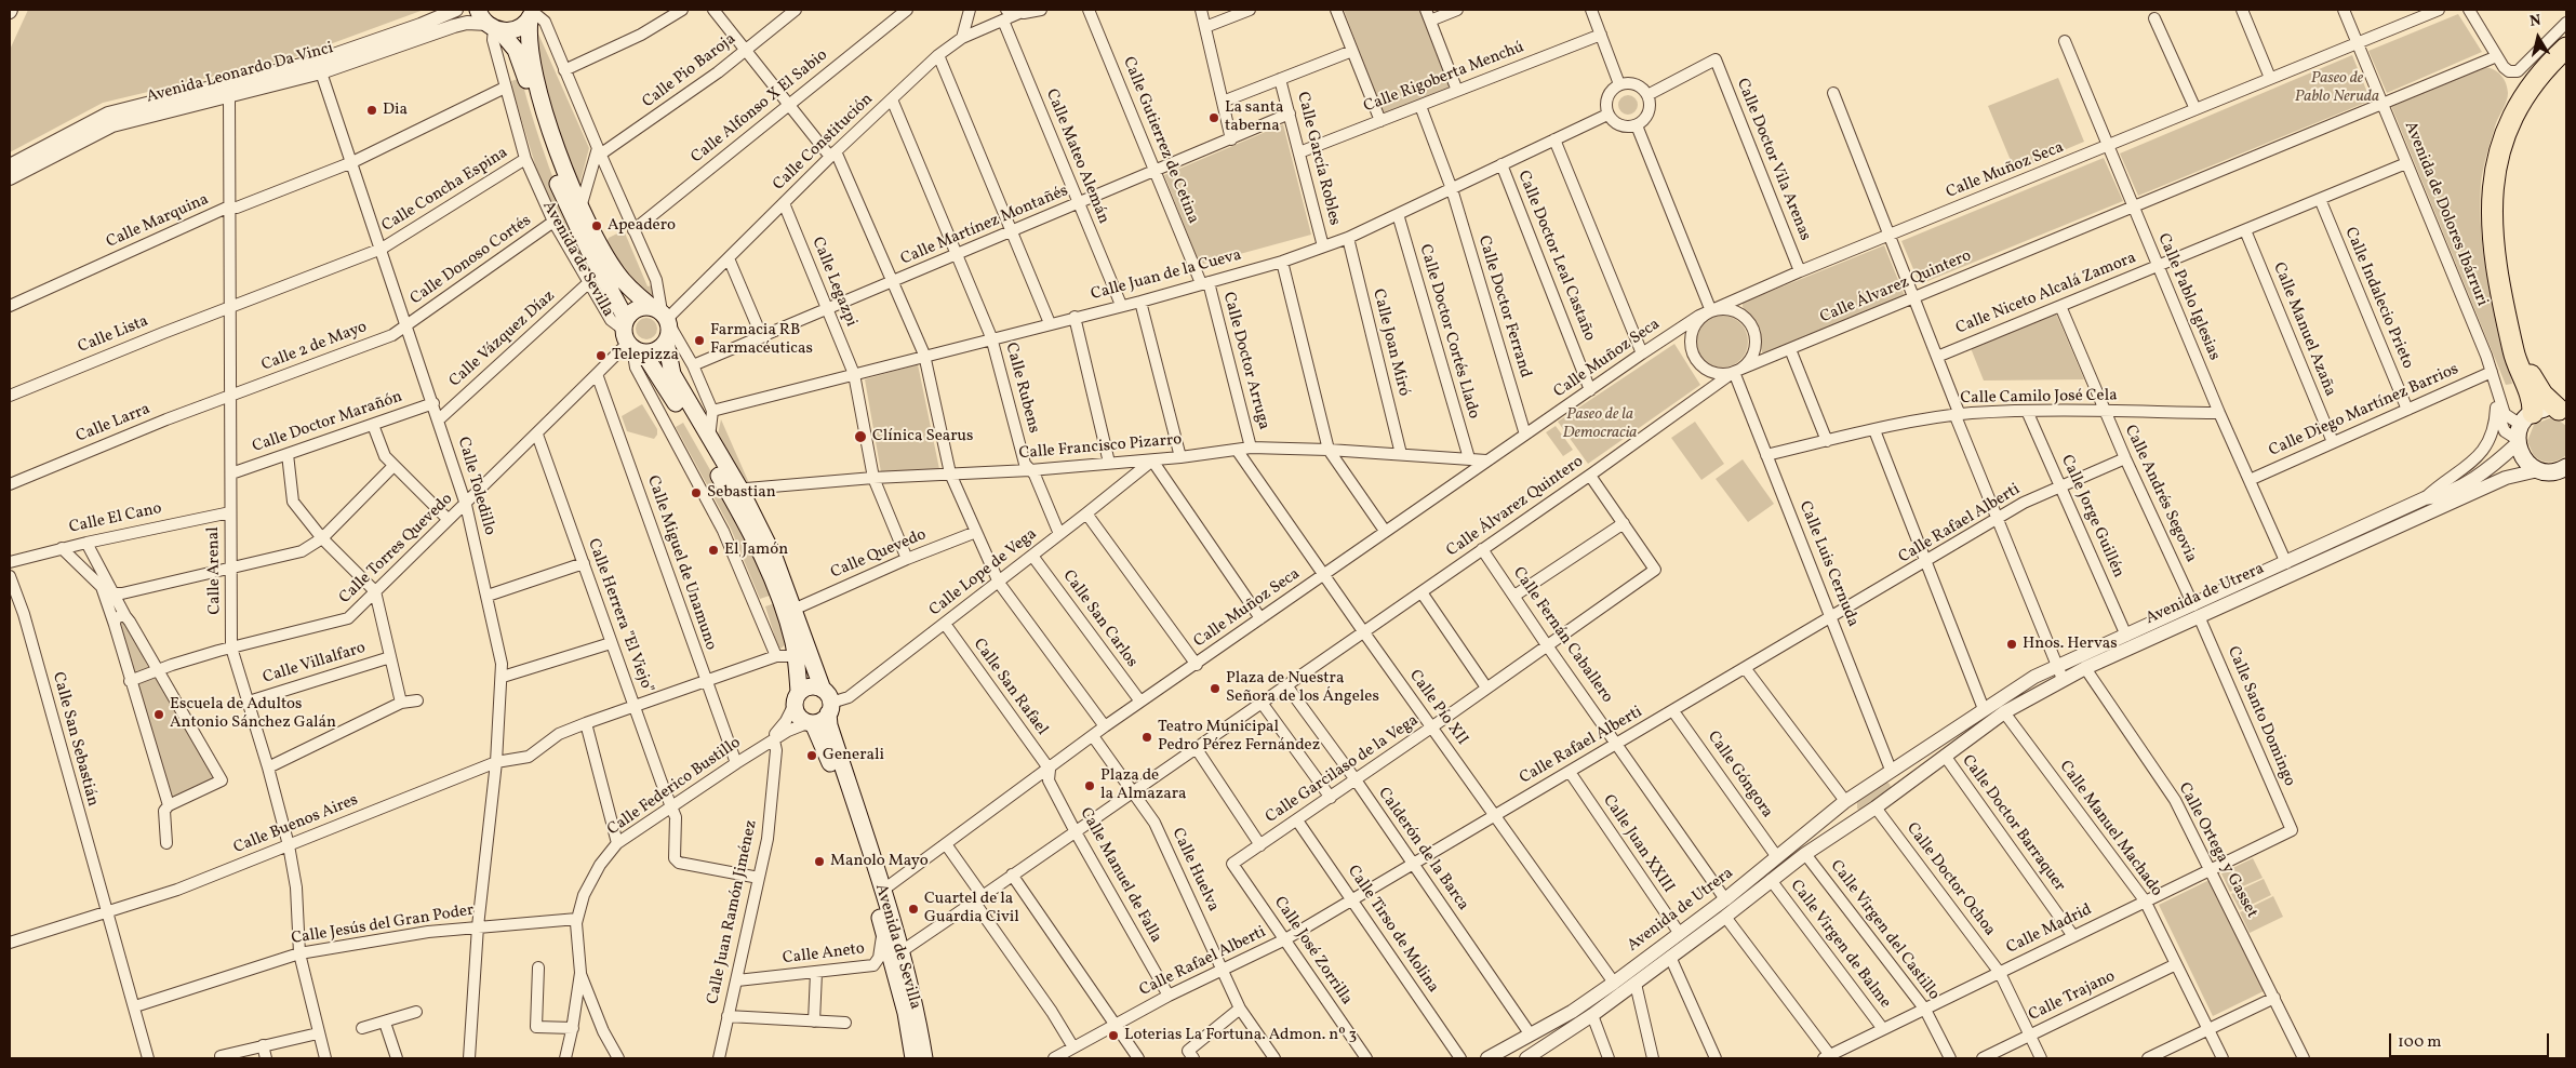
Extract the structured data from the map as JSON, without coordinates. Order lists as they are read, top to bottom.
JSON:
{
  "streets": {
    "main road": ["Avenida de Sevilla"],
    "street": [
      "Calle Pio Baroja",
      "Avenida Leonardo Da Vinci",
      "Calle Rigoberta Menchú",
      "Calle Alfonso X El Sabio",
      "Calle Gutierrez de Cetina",
      "Calle Constitución",
      "Calle Mateo Alemán",
      "Calle García Robles",
      "Calle Doctor Vila Arenas",
      "Calle Muñoz Seca",
      "Calle Concha Espina",
      "Avenida de Dolores Ibárruri",
      "Calle Marquina",
      "Calle Martínez Montañés",
      "Calle Doctor Leal Castaño",
      "Calle Donoso Cortés",
      "Calle Juan de la Cueva",
      "Calle Legazpi",
      "Calle Álvarez Quintero",
      "Calle Niceto Alcalá Zamora",
      "Calle Pablo Iglesias",
      "Calle Indalecio Prieto",
      "Calle Doctor Ferrand",
      "Calle Manuel Azaña",
      "Calle Doctor Cortés Llado",
      "Calle Lista",
      "Calle Vázquez Díaz",
      "Calle Joan Miró",
      "Calle 2 de Mayo",
      "Calle Doctor Arruga",
      "Calle Rubens",
      "Calle Camilo José Cela",
      "Calle Diego Martínez Barrios",
      "Calle Doctor Marañón",
      "Calle Larra",
      "Calle Francisco Pizarro",
      "Calle Toledillo",
      "Calle Andrés Segovia",
      "Calle Jorge Guillén",
      "Calle El Cano",
      "Calle Rafael Alberti",
      "Calle Torres Quevedo",
      "Calle Quevedo",
      "Calle Miguel de Unamuno",
      "Calle Luis Cernuda",
      "Calle Arenal",
      "Calle Lope de Vega",
      "Avenida de Utrera",
      "Calle Herrera \"El Viejo\"",
      "Calle San Carlos",
      "Calle Fernán Caballero",
      "Calle Villalfaro",
      "Calle San Rafael",
      "Calle Pío XII",
      "Calle Santo Domingo",
      "Calle San Sebastián",
      "Calle Garcilaso de la Vega",
      "Calle Góngora",
      "Calle Federico Bustillo",
      "Calle Doctor Barraquer",
      "Calle Buenos Aires",
      "Calle Manuel Machado",
      "Calle Juan XXIII",
      "Calderón de la Barca",
      "Calle Ortega y Gasset",
      "Calle Huelva",
      "Calle Manuel de Falla",
      "Calle Doctor Ochoa",
      "Calle Juan Ramón Jiménez",
      "Calle Jesús del Gran Poder",
      "Calle Tirso de Molina",
      "Calle Madrid",
      "Calle Virgen del Castillo",
      "Calle Virgen de Balme",
      "Calle José Zorrilla",
      "Calle Aneto",
      "Calle Trajano"
    ]
  },
  "crossings": [
    ["Calle Pio Baroja", "Avenida de Sevilla"],
    ["Avenida Leonardo Da Vinci", "Avenida de Sevilla"],
    ["Avenida Leonardo Da Vinci", "Calle Toledillo"],
    ["Avenida Leonardo Da Vinci", "Calle Arenal"],
    ["Calle Rigoberta Menchú", "Calle García Robles"],
    ["Calle Rigoberta Menchú", "Calle Doctor Ferrand"],
    ["Calle Alfonso X El Sabio", "Avenida de Sevilla"],
    ["Calle Gutierrez de Cetina", "Calle Martínez Montañés"],
    ["Calle Gutierrez de Cetina", "Calle Juan de la Cueva"],
    ["Calle Gutierrez de Cetina", "Calle Doctor Arruga"],
    ["Calle Constitución", "Calle Mateo Alemán"],
    ["Calle Constitución", "Avenida de Sevilla"],
    ["Calle Constitución", "Calle Legazpi"],
    ["Calle Constitución", "Calle Rubens"],
    ["Calle Mateo Alemán", "Calle Martínez Montañés"],
    ["Calle Mateo Alemán", "Calle Juan de la Cueva"],
    ["Calle García Robles", "Calle Martínez Montañés"],
    ["Calle García Robles", "Calle Juan de la Cueva"],
    ["Calle Doctor Vila Arenas", "Calle Muñoz Seca"],
    ["Calle Doctor Vila Arenas", "Calle Juan de la Cueva"],
    ["Calle Muñoz Seca", "Avenida de Dolores Ibárruri"],
    ["Calle Muñoz Seca", "Calle Doctor Leal Castaño"],
    ["Calle Muñoz Seca", "Avenida de Sevilla"],
    ["Calle Muñoz Seca", "Calle Álvarez Quintero"],
    ["Calle Muñoz Seca", "Calle Pablo Iglesias"],
    ["Calle Muñoz Seca", "Calle Doctor Ferrand"],
    ["Calle Muñoz Seca", "Calle Francisco Pizarro"],
    ["Calle Muñoz Seca", "Calle Luis Cernuda"],
    ["Calle Muñoz Seca", "Calle San Carlos"],
    ["Calle Muñoz Seca", "Calle San Rafael"],
    ["Calle Muñoz Seca", "Calle Pío XII"],
    ["Calle Muñoz Seca", "Calle Huelva"],
    ["Calle Muñoz Seca", "Calle Manuel de Falla"],
    ["Calle Concha Espina", "Avenida de Sevilla"],
    ["Calle Concha Espina", "Calle Lista"],
    ["Calle Concha Espina", "Calle Toledillo"],
    ["Calle Concha Espina", "Calle Arenal"],
    ["Avenida de Dolores Ibárruri", "Calle Álvarez Quintero"],
    ["Avenida de Dolores Ibárruri", "Calle Niceto Alcalá Zamora"],
    ["Avenida de Dolores Ibárruri", "Calle Diego Martínez Barrios"],
    ["Avenida de Dolores Ibárruri", "Avenida de Utrera"],
    ["Calle Marquina", "Avenida de Sevilla"],
    ["Calle Marquina", "Calle Toledillo"],
    ["Calle Marquina", "Calle Arenal"],
    ["Calle Martínez Montañés", "Avenida de Sevilla"],
    ["Calle Martínez Montañés", "Calle Legazpi"],
    ["Calle Martínez Montañés", "Calle Rubens"],
    ["Calle Doctor Leal Castaño", "Calle Juan de la Cueva"],
    ["Avenida de Sevilla", "Calle Donoso Cortés"],
    ["Avenida de Sevilla", "Calle Juan de la Cueva"],
    ["Avenida de Sevilla", "Calle Álvarez Quintero"],
    ["Avenida de Sevilla", "Calle Vázquez Díaz"],
    ["Avenida de Sevilla", "Calle Francisco Pizarro"],
    ["Avenida de Sevilla", "Calle Torres Quevedo"],
    ["Avenida de Sevilla", "Calle Quevedo"],
    ["Avenida de Sevilla", "Calle Lope de Vega"],
    ["Avenida de Sevilla", "Calle Federico Bustillo"],
    ["Avenida de Sevilla", "Calle Buenos Aires"],
    ["Avenida de Sevilla", "Calle Aneto"],
    ["Calle Donoso Cortés", "Calle 2 de Mayo"],
    ["Calle Donoso Cortés", "Calle Toledillo"],
    ["Calle Juan de la Cueva", "Calle Legazpi"],
    ["Calle Juan de la Cueva", "Calle Doctor Ferrand"],
    ["Calle Juan de la Cueva", "Calle Doctor Cortés Llado"],
    ["Calle Juan de la Cueva", "Calle Joan Miró"],
    ["Calle Juan de la Cueva", "Calle Doctor Arruga"],
    ["Calle Juan de la Cueva", "Calle Rubens"],
    ["Calle Legazpi", "Calle Francisco Pizarro"],
    ["Calle Legazpi", "Calle Quevedo"],
    ["Calle Álvarez Quintero", "Calle Pablo Iglesias"],
    ["Calle Álvarez Quintero", "Calle Luis Cernuda"],
    ["Calle Álvarez Quintero", "Calle Fernán Caballero"],
    ["Calle Álvarez Quintero", "Calle Pío XII"],
    ["Calle Álvarez Quintero", "Calderón de la Barca"],
    ["Calle Álvarez Quintero", "Calle Huelva"],
    ["Calle Álvarez Quintero", "Calle Manuel de Falla"],
    ["Calle Niceto Alcalá Zamora", "Calle Pablo Iglesias"],
    ["Calle Niceto Alcalá Zamora", "Calle Indalecio Prieto"],
    ["Calle Niceto Alcalá Zamora", "Calle Manuel Azaña"],
    ["Calle Niceto Alcalá Zamora", "Calle Andrés Segovia"],
    ["Calle Pablo Iglesias", "Calle Camilo José Cela"],
    ["Calle Pablo Iglesias", "Calle Diego Martínez Barrios"],
    ["Calle Pablo Iglesias", "Avenida de Utrera"],
    ["Calle Indalecio Prieto", "Calle Diego Martínez Barrios"],
    ["Calle Manuel Azaña", "Calle Diego Martínez Barrios"],
    ["Calle Doctor Cortés Llado", "Calle Francisco Pizarro"],
    ["Calle Lista", "Calle Arenal"],
    ["Calle Vázquez Díaz", "Calle Toledillo"],
    ["Calle Joan Miró", "Calle Francisco Pizarro"],
    ["Calle 2 de Mayo", "Calle Larra"],
    ["Calle 2 de Mayo", "Calle Toledillo"],
    ["Calle 2 de Mayo", "Calle Arenal"],
    ["Calle Doctor Arruga", "Calle Francisco Pizarro"],
    ["Calle Rubens", "Calle Francisco Pizarro"],
    ["Calle Rubens", "Calle Lope de Vega"],
    ["Calle Camilo José Cela", "Calle Andrés Segovia"],
    ["Calle Camilo José Cela", "Calle Jorge Guillén"],
    ["Calle Camilo José Cela", "Calle Luis Cernuda"],
    ["Calle Doctor Marañón", "Calle Toledillo"],
    ["Calle Doctor Marañón", "Calle Arenal"],
    ["Calle Larra", "Calle Arenal"],
    ["Calle Francisco Pizarro", "Calle Lope de Vega"],
    ["Calle Francisco Pizarro", "Calle Pío XII"],
    ["Calle Toledillo", "Calle Torres Quevedo"],
    ["Calle Toledillo", "Calle Buenos Aires"],
    ["Calle Toledillo", "Calle Jesús del Gran Poder"],
    ["Calle Andrés Segovia", "Calle Rafael Alberti"],
    ["Calle Andrés Segovia", "Avenida de Utrera"],
    ["Calle Andrés Segovia", "Calle Santo Domingo"],
    ["Calle Jorge Guillén", "Calle Rafael Alberti"],
    ["Calle Jorge Guillén", "Avenida de Utrera"],
    ["Calle El Cano", "Calle Arenal"],
    ["Calle Rafael Alberti", "Calle Luis Cernuda"],
    ["Calle Rafael Alberti", "Calle Fernán Caballero"],
    ["Calle Rafael Alberti", "Calle Pío XII"],
    ["Calle Rafael Alberti", "Calle Góngora"],
    ["Calle Rafael Alberti", "Calle Juan XXIII"],
    ["Calle Rafael Alberti", "Calderón de la Barca"],
    ["Calle Rafael Alberti", "Calle Huelva"],
    ["Calle Rafael Alberti", "Calle Manuel de Falla"],
    ["Calle Rafael Alberti", "Calle Tirso de Molina"],
    ["Calle Rafael Alberti", "Calle José Zorrilla"],
    ["Calle Torres Quevedo", "Calle Miguel de Unamuno"],
    ["Calle Torres Quevedo", "Calle Arenal"],
    ["Calle Torres Quevedo", "Calle Herrera \"El Viejo\""],
    ["Calle Miguel de Unamuno", "Calle Federico Bustillo"],
    ["Calle Miguel de Unamuno", "Calle Buenos Aires"],
    ["Calle Luis Cernuda", "Avenida de Utrera"],
    ["Calle Arenal", "Calle Villalfaro"],
    ["Calle Arenal", "Calle Buenos Aires"],
    ["Calle Arenal", "Calle Jesús del Gran Poder"],
    ["Calle Lope de Vega", "Calle San Carlos"],
    ["Calle Lope de Vega", "Calle San Rafael"],
    ["Calle Lope de Vega", "Calle Federico Bustillo"],
    ["Avenida de Utrera", "Calle Fernán Caballero"],
    ["Avenida de Utrera", "Calle Pío XII"],
    ["Avenida de Utrera", "Calle Santo Domingo"],
    ["Avenida de Utrera", "Calle Góngora"],
    ["Avenida de Utrera", "Calle Doctor Barraquer"],
    ["Avenida de Utrera", "Calle Manuel Machado"],
    ["Avenida de Utrera", "Calle Juan XXIII"],
    ["Avenida de Utrera", "Calderón de la Barca"],
    ["Avenida de Utrera", "Calle Ortega y Gasset"],
    ["Avenida de Utrera", "Calle Doctor Ochoa"],
    ["Avenida de Utrera", "Calle Virgen del Castillo"],
    ["Avenida de Utrera", "Calle Virgen de Balme"],
    ["Calle Herrera \"El Viejo\"", "Calle Federico Bustillo"],
    ["Calle Herrera \"El Viejo\"", "Calle Buenos Aires"],
    ["Calle Herrera \"El Viejo\"", "Calle Juan Ramón Jiménez"],
    ["Calle Fernán Caballero", "Calle Garcilaso de la Vega"],
    ["Calle San Rafael", "Calle Manuel de Falla"],
    ["Calle Pío XII", "Calle Garcilaso de la Vega"],
    ["Calle Santo Domingo", "Calle Madrid"],
    ["Calle San Sebastián", "Calle Buenos Aires"],
    ["Calle San Sebastián", "Calle Jesús del Gran Poder"],
    ["Calle Garcilaso de la Vega", "Calderón de la Barca"],
    ["Calle Garcilaso de la Vega", "Calle Tirso de Molina"],
    ["Calle Garcilaso de la Vega", "Calle José Zorrilla"],
    ["Calle Federico Bustillo", "Calle Juan Ramón Jiménez"],
    ["Calle Federico Bustillo", "Calle Jesús del Gran Poder"],
    ["Calle Doctor Barraquer", "Calle Madrid"],
    ["Calle Manuel Machado", "Calle Madrid"],
    ["Calle Manuel Machado", "Calle Trajano"],
    ["Calle Ortega y Gasset", "Calle Madrid"],
    ["Calle Doctor Ochoa", "Calle Madrid"],
    ["Calle Doctor Ochoa", "Calle Trajano"],
    ["Calle Juan Ramón Jiménez", "Calle Aneto"],
    ["Calle Madrid", "Calle Virgen del Castillo"],
    ["Calle Madrid", "Calle Virgen de Balme"]
  ],
  "parks": ["Paseo de Pablo Neruda", "Paseo de la Democracia"],
  "places": [
    "Dia",
    "La santa taberna",
    "Apeadero",
    "Farmacia RB Farmacéuticas",
    "Telepizza",
    "Clínica Searus",
    "Sebastian",
    "El Jamón",
    "Hnos. Hervas",
    "Plaza de Nuestra Señora de los Ángeles",
    "Escuela de Adultos Antonio Sánchez Galán",
    "Teatro Municipal Pedro Pérez Fernández",
    "Generali",
    "Plaza de la Almazara",
    "Manolo Mayo",
    "Cuartel de la Guardia Civil",
    "Loterias La Fortuna. Admon. nº 3"
  ],
  "scale_bar": "100 m",
  "north": "top"
}
